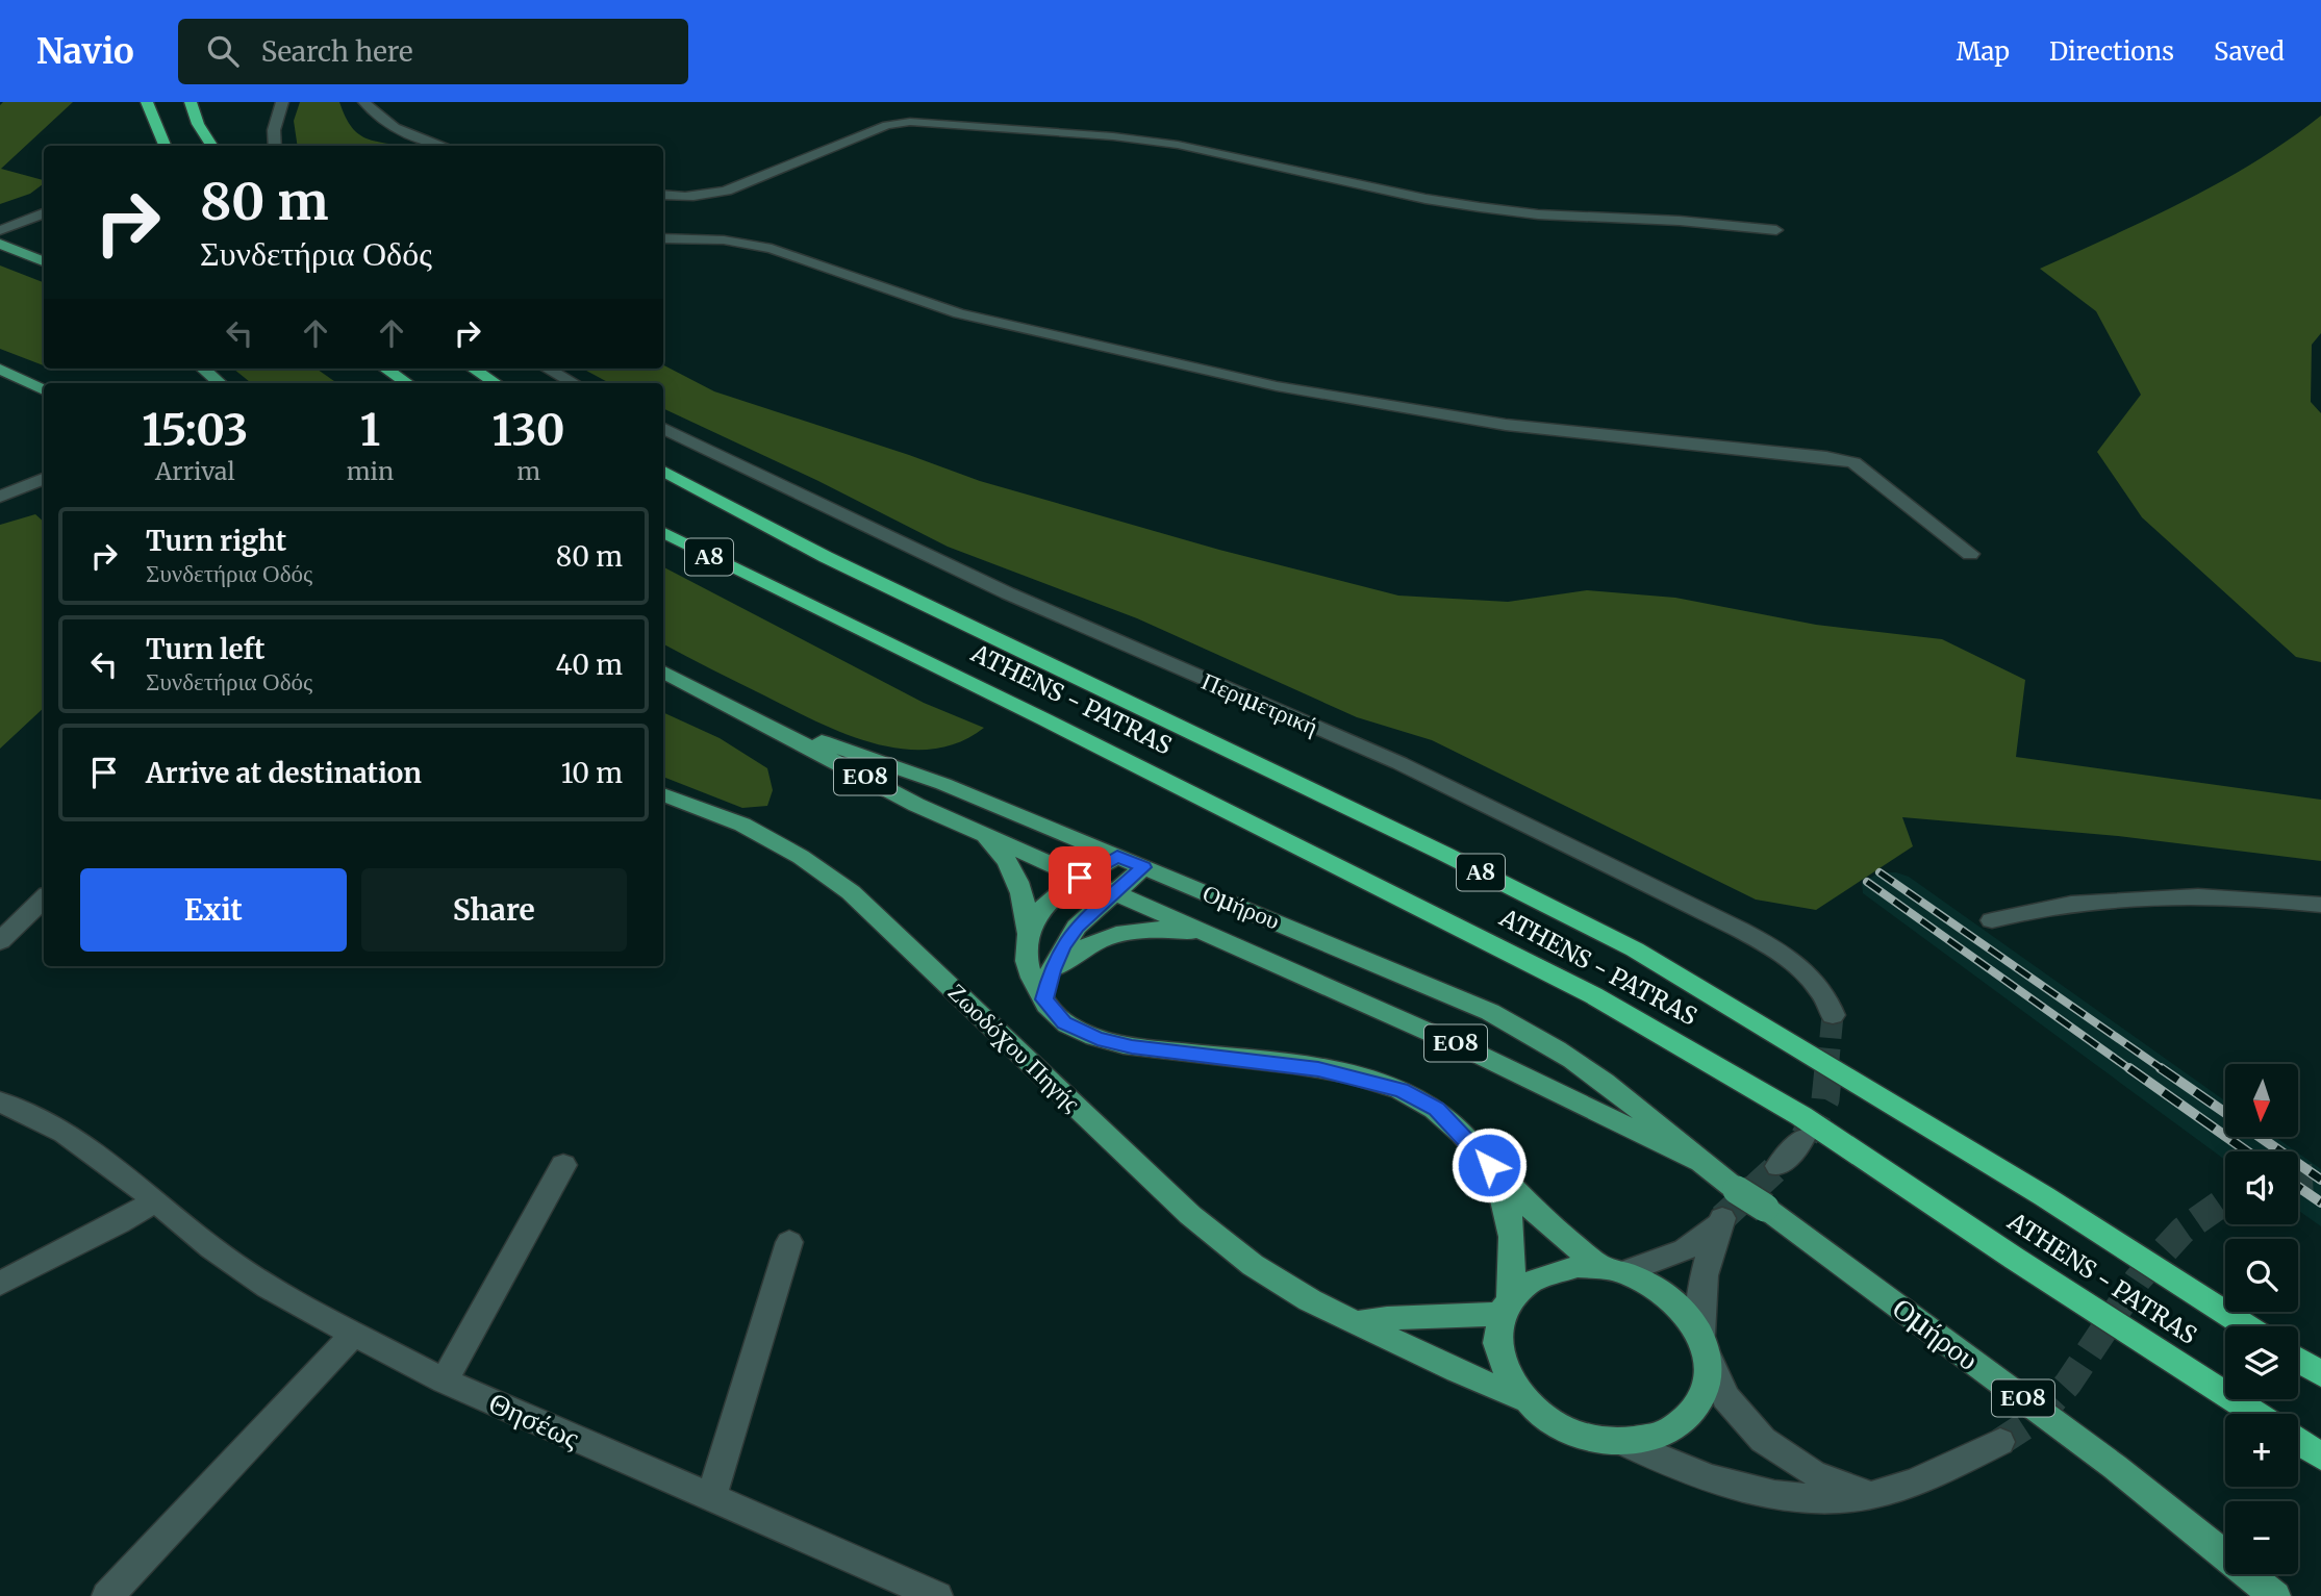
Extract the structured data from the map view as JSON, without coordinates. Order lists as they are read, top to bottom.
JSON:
{
  "streets": {
    "highway": ["Α8", "ATHENS - PATRAS"],
    "main road": ["ΕΟ8", "Ομήρου", "Ζωοδόχου Πηγής"],
    "street": ["Περιμετρική", "Θησέως"]
  },
  "north": "bottom",
  "page": {
    "header": "Navio",
    "search": "Search here",
    "nav": ["Map", "Directions", "Saved"],
    "turn": ["80 m", "Συνδετήρια Οδός"],
    "eta": [
      "15:03",
      "Arrival",
      "1",
      "min",
      "130",
      "m"
    ],
    "list": [
      {
        "name": "Turn right",
        "note": "Συνδετήρια Οδός",
        "value": "80 m"
      },
      {
        "name": "Turn left",
        "note": "Συνδετήρια Οδός",
        "value": "40 m"
      },
      {
        "name": "Arrive at destination",
        "value": "10 m"
      }
    ],
    "buttons": ["Exit", "Share"],
    "map_buttons": ["+", "−"]
  }
}
